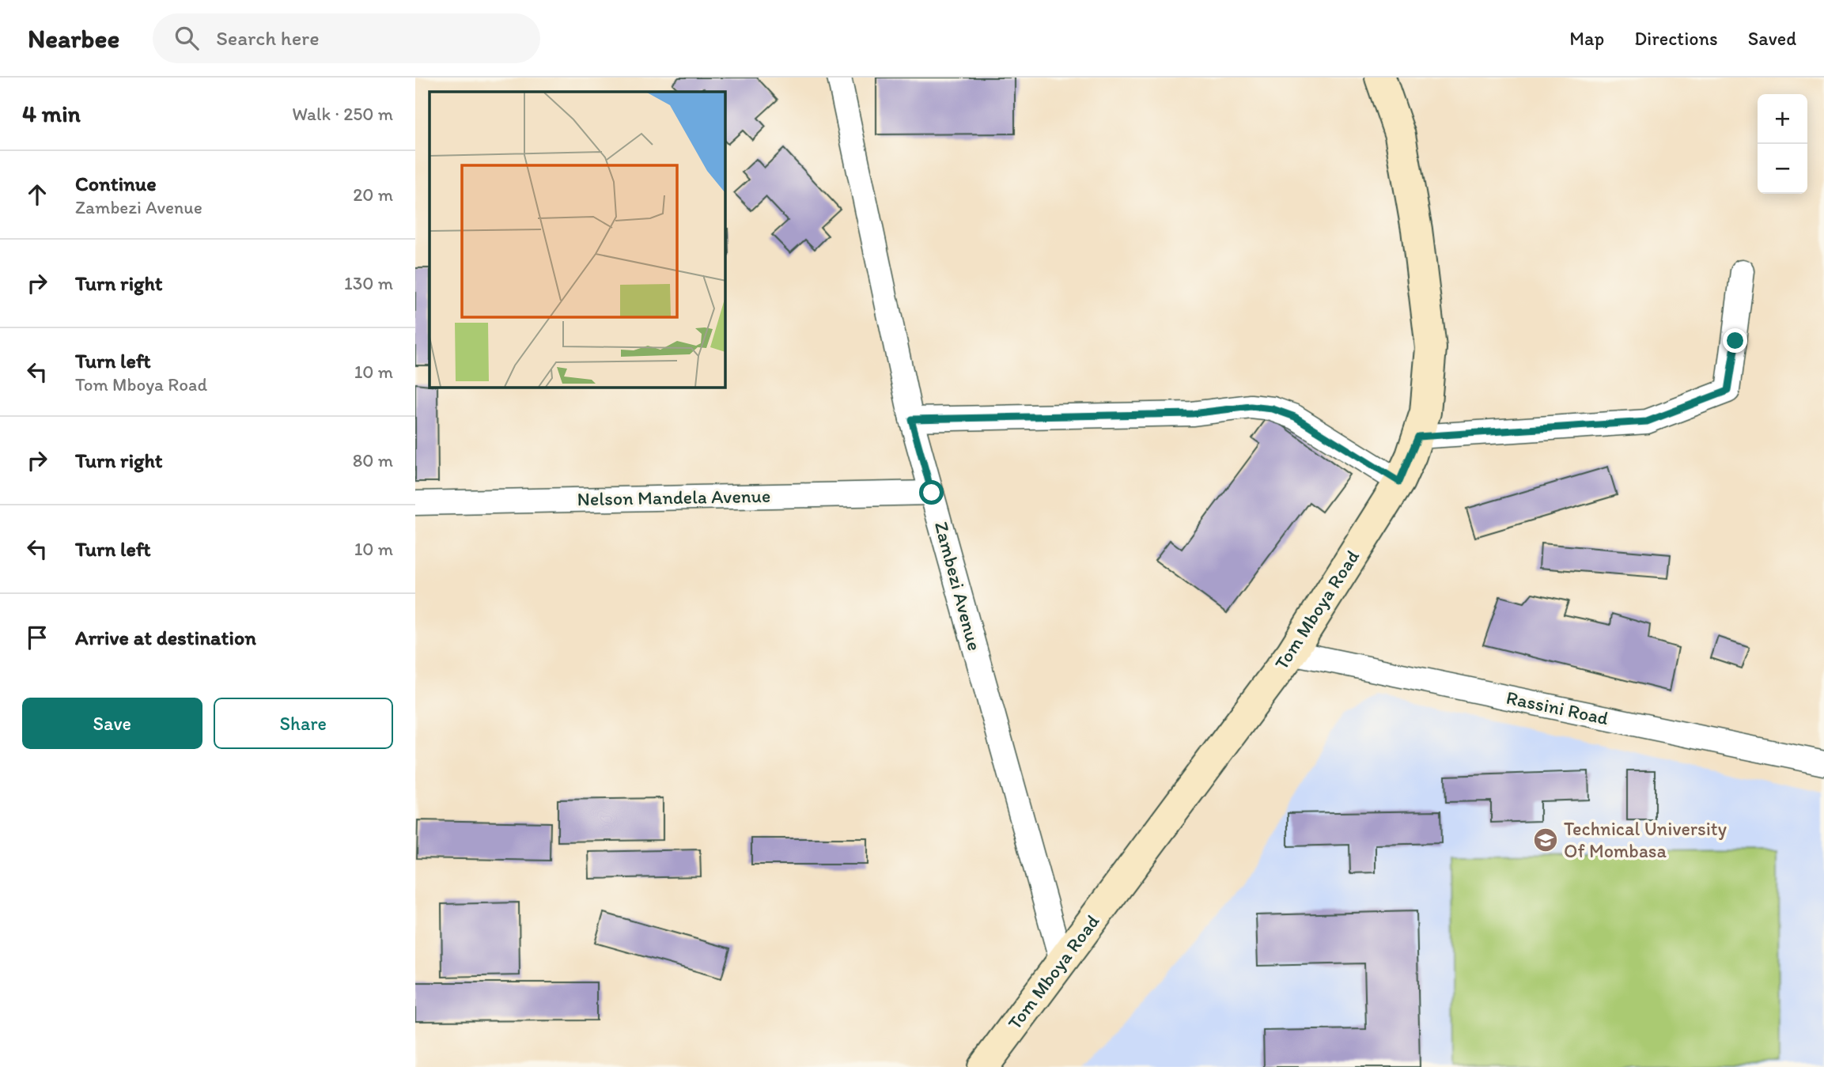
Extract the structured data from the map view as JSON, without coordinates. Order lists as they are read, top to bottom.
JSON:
{
  "streets": {
    "main road": ["Tom Mboya Road"],
    "street": ["Nelson Mandela Avenue", "Zambezi Avenue", "Rassini Road"]
  },
  "crossings": [
    ["Nelson Mandela Avenue", "Zambezi Avenue"],
    ["Zambezi Avenue", "Tom Mboya Road"],
    ["Tom Mboya Road", "Rassini Road"]
  ],
  "places": {
    "school or university": ["Technical University Of Mombasa"]
  },
  "page": {
    "header": "Nearbee",
    "search": "Search here",
    "nav": ["Map", "Directions", "Saved"],
    "heading": ["4 min", "Walk · 250 m"],
    "map_buttons": ["+", "−"],
    "list": [
      ["Continue", "Zambezi Avenue", "20 m"],
      ["Turn right", "130 m"],
      ["Turn left", "Tom Mboya Road", "10 m"],
      ["Turn right", "80 m"],
      ["Turn left", "10 m"],
      "Arrive at destination"
    ],
    "buttons": ["Save", "Share"]
  }
}
